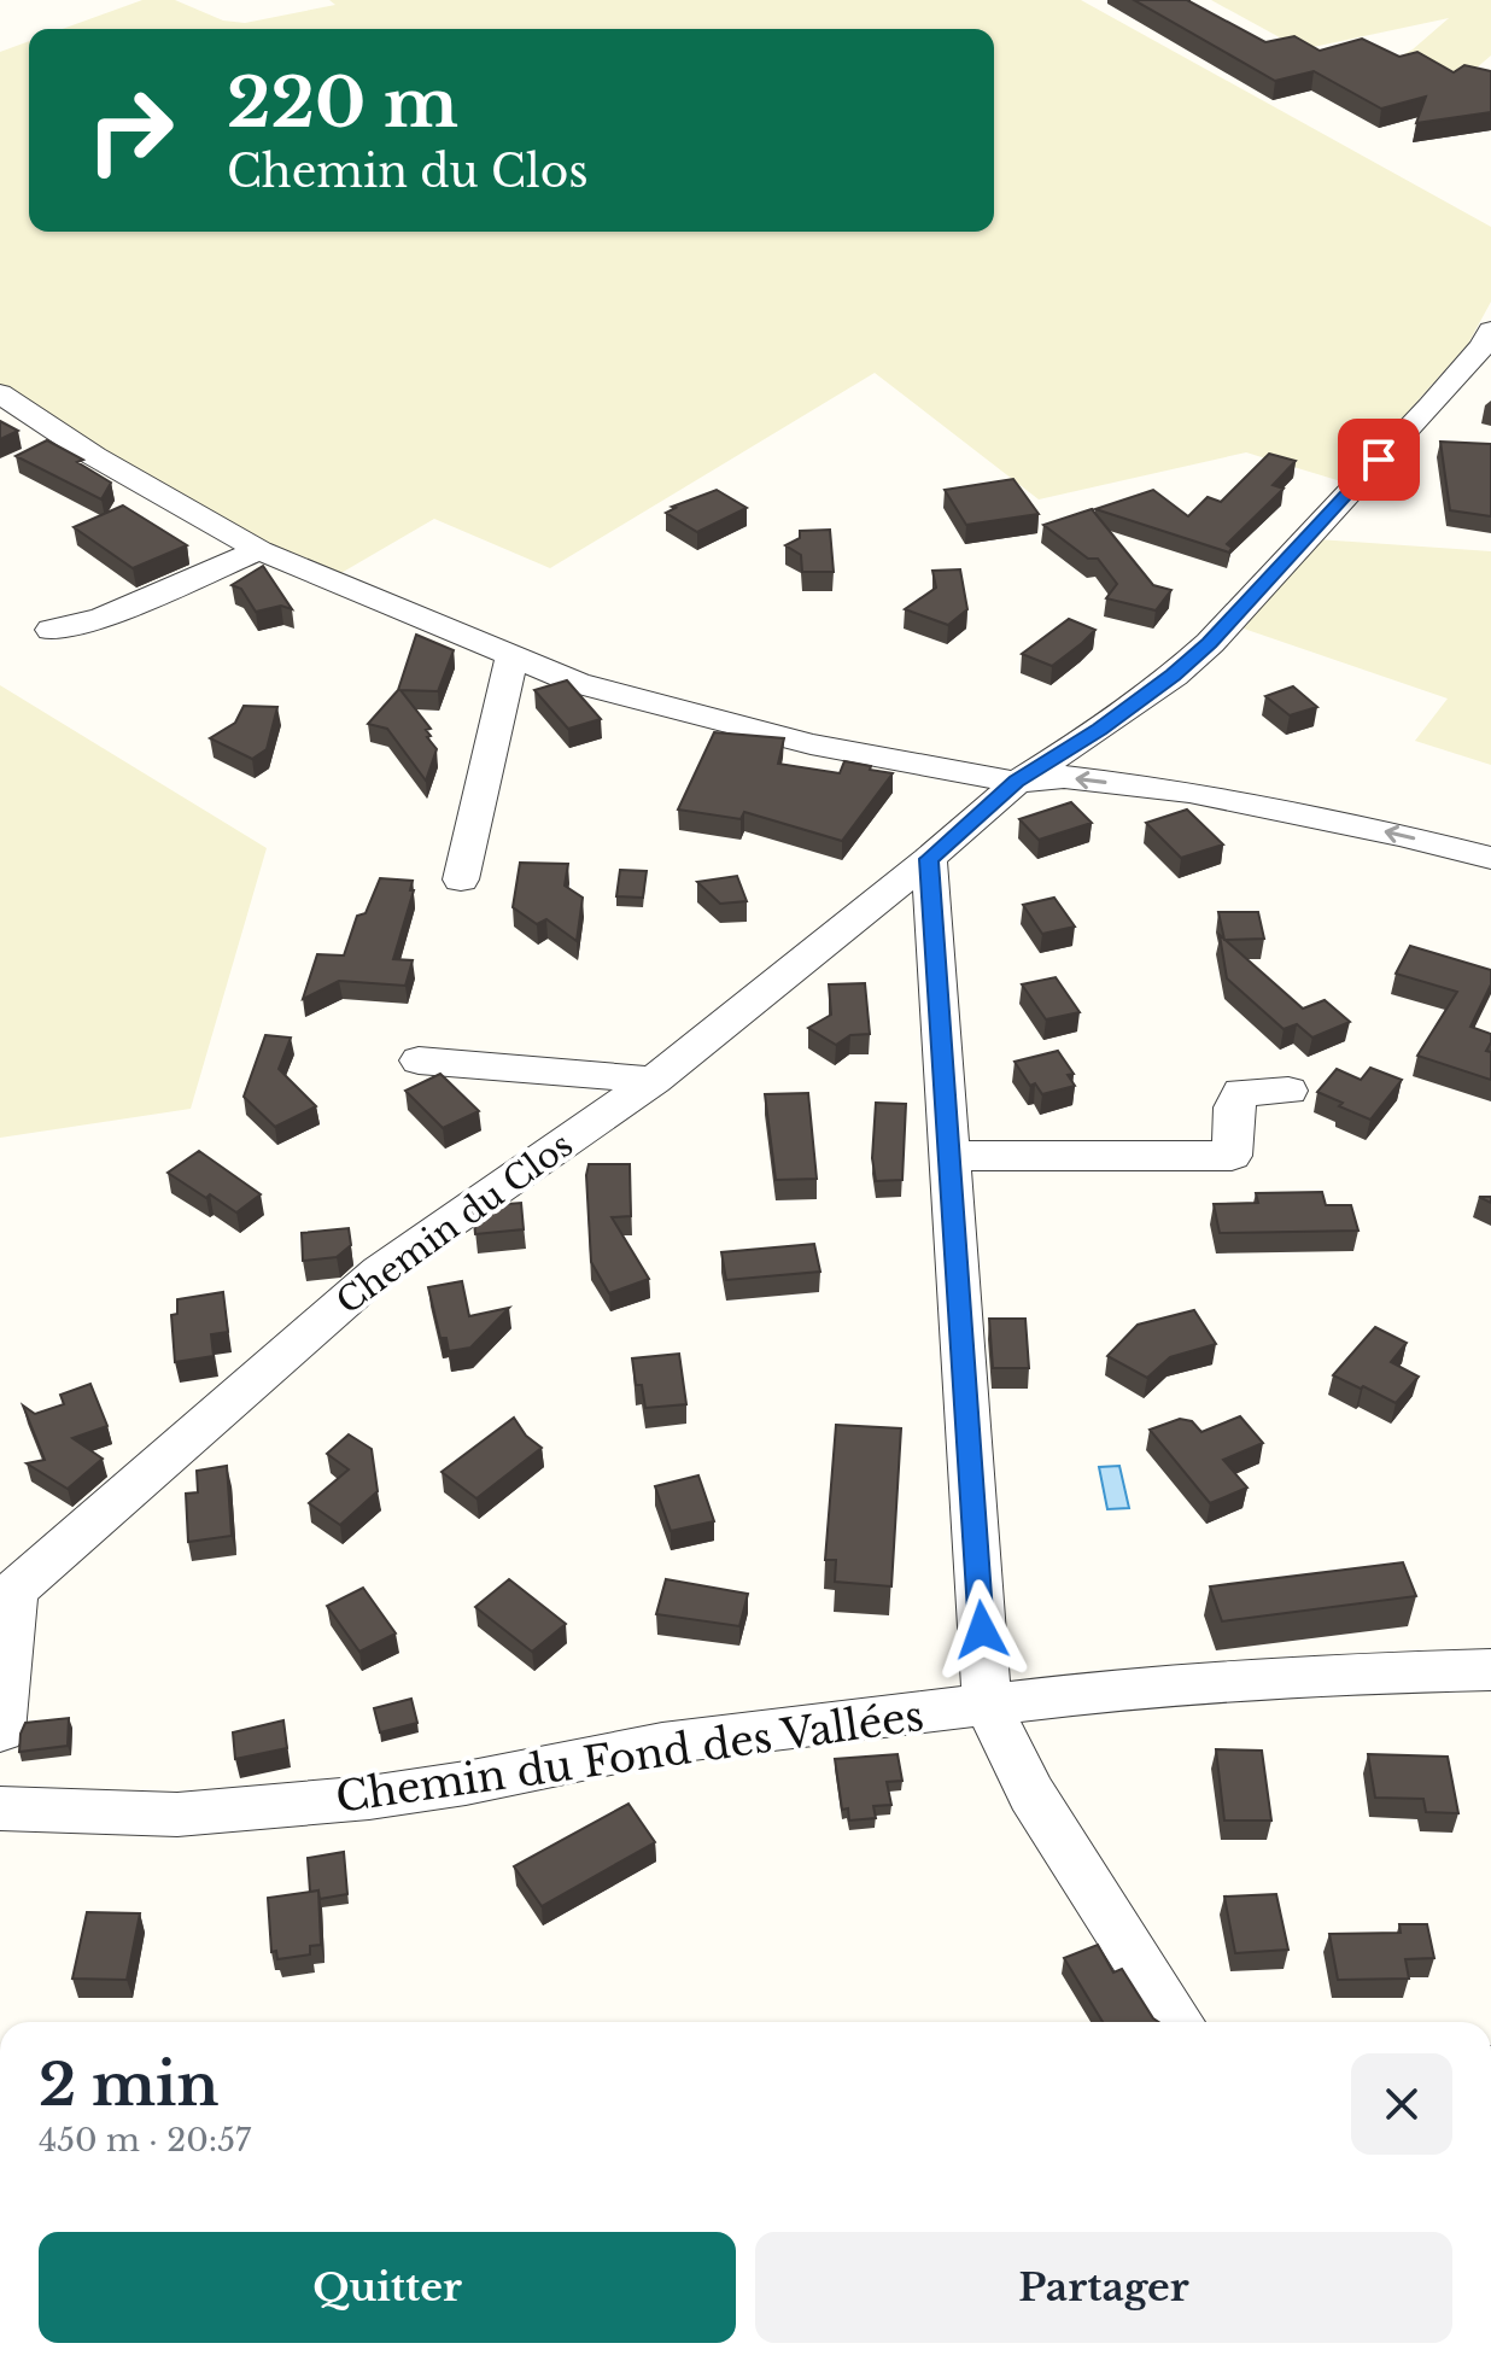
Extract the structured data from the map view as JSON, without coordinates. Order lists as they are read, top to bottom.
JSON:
{
  "streets": {
    "street": ["Chemin du Clos", "Chemin du Fond des Vallées"]
  },
  "page": {
    "turn": ["220 m", "Chemin du Clos"],
    "heading": ["2 min", "450 m · 20:57"],
    "buttons": ["Quitter", "Partager"]
  }
}
